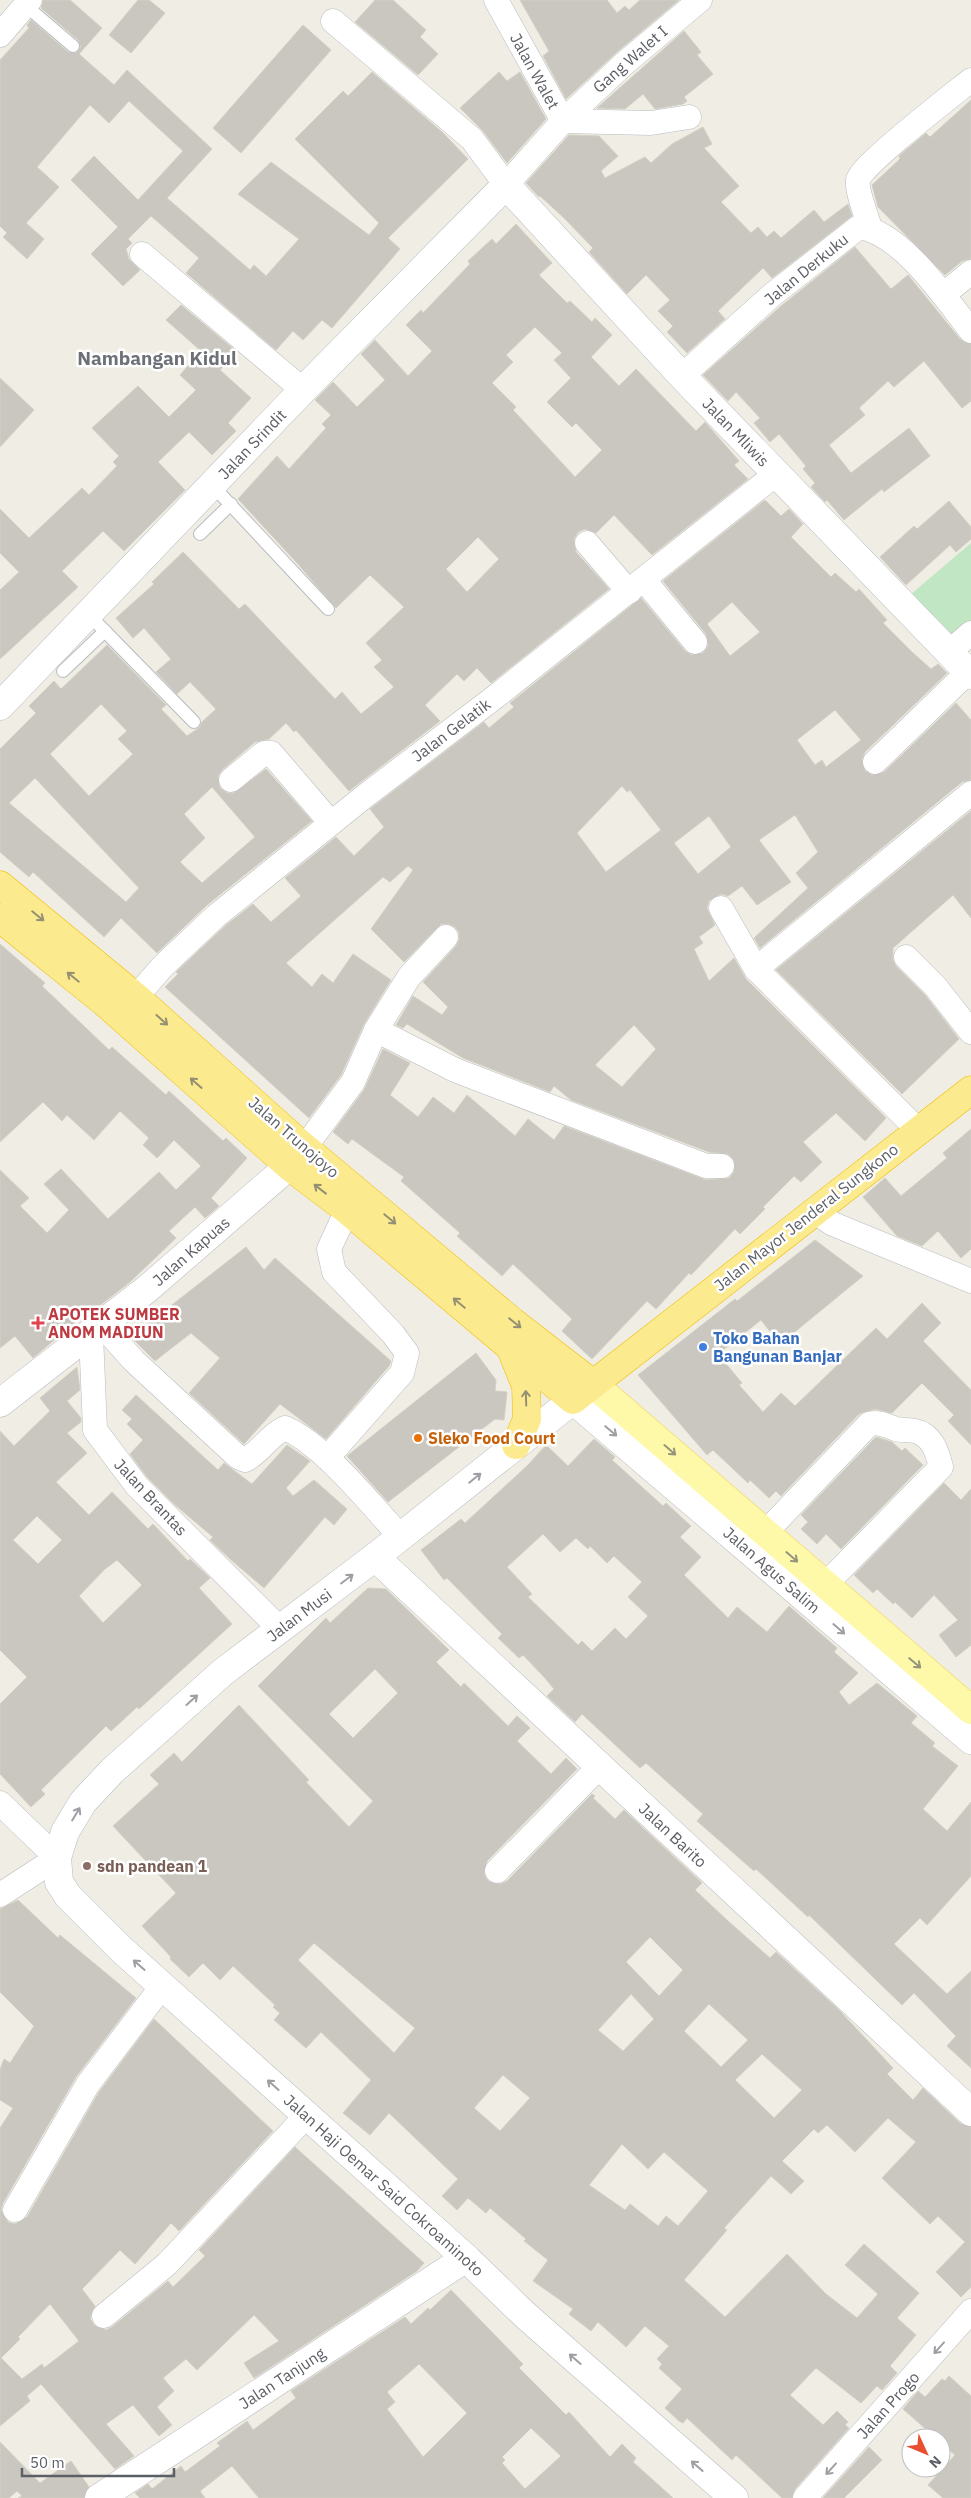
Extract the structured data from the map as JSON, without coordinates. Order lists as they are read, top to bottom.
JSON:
{
  "streets": {
    "highway": ["Jalan Trunojoyo", "Jalan Mayor Jenderal Sungkono"],
    "main road": [
      "Jalan Mliwis",
      "Jalan Srindit",
      "Jalan Kapuas",
      "Jalan Agus Salim",
      "Jalan Musi",
      "Jalan Barito",
      "Jalan Haji Oemar Said Cokroaminoto",
      "Jalan Tanjung"
    ],
    "street": [
      "Gang Walet I",
      "Jalan Walet",
      "Jalan Derkuku",
      "Jalan Gelatik",
      "Jalan Brantas",
      "Jalan Progo"
    ]
  },
  "crossings": [
    ["Gang Walet I", "Jalan Walet"],
    ["Jalan Walet", "Jalan Mliwis"],
    ["Jalan Walet", "Jalan Srindit"],
    ["Jalan Derkuku", "Jalan Mliwis"],
    ["Jalan Mliwis", "Jalan Srindit"],
    ["Jalan Mliwis", "Jalan Gelatik"],
    ["Jalan Gelatik", "Jalan Trunojoyo"],
    ["Jalan Trunojoyo", "Jalan Mayor Jenderal Sungkono"],
    ["Jalan Trunojoyo", "Jalan Kapuas"],
    ["Jalan Trunojoyo", "Jalan Agus Salim"],
    ["Jalan Trunojoyo", "Jalan Musi"],
    ["Jalan Mayor Jenderal Sungkono", "Jalan Agus Salim"],
    ["Jalan Mayor Jenderal Sungkono", "Jalan Musi"],
    ["Jalan Kapuas", "Jalan Brantas"],
    ["Jalan Brantas", "Jalan Musi"],
    ["Jalan Agus Salim", "Jalan Musi"],
    ["Jalan Musi", "Jalan Barito"],
    ["Jalan Musi", "Jalan Haji Oemar Said Cokroaminoto"],
    ["Jalan Haji Oemar Said Cokroaminoto", "Jalan Tanjung"]
  ],
  "one_way": ["Jalan Musi", "Jalan Haji Oemar Said Cokroaminoto", "Jalan Progo"],
  "districts": ["Nambangan Kidul"],
  "places": {
    "health": ["APOTEK SUMBER ANOM MADIUN"],
    "other": ["Toko Bahan Bangunan Banjar", "Sleko Food Court", "sdn pandean 1"]
  },
  "scale_bar": "50 m",
  "north": "bottom right"
}
